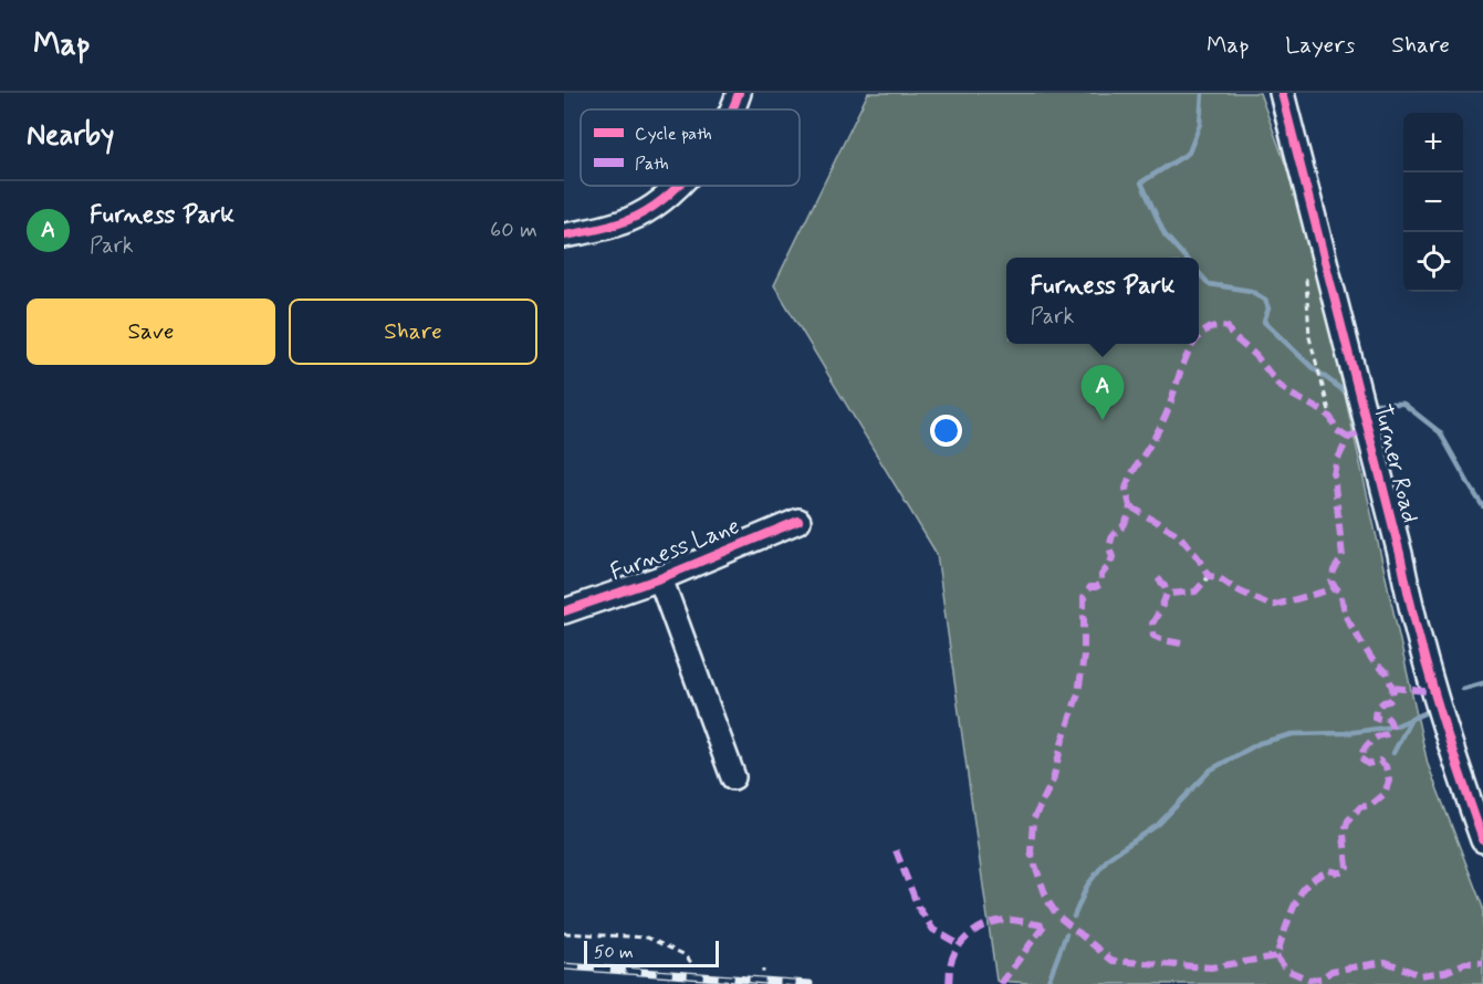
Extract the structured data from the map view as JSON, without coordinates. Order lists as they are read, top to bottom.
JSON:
{
  "streets": {
    "street": ["Turner Road", "Furness Lane"]
  },
  "legend": ["Cycle path", "Path"],
  "scale_bar": "50 m",
  "page": {
    "header": "Map",
    "nav": ["Map", "Layers", "Share"],
    "heading": "Nearby",
    "map_buttons": ["+", "−"],
    "list": [
      {
        "mark": "A",
        "name": "Furness Park",
        "note": "Park",
        "value": "60 m"
      }
    ],
    "popup": ["Furness Park", "Park"],
    "buttons": ["Save", "Share"],
    "pins": "A",
    "scale": "50 m"
  }
}
